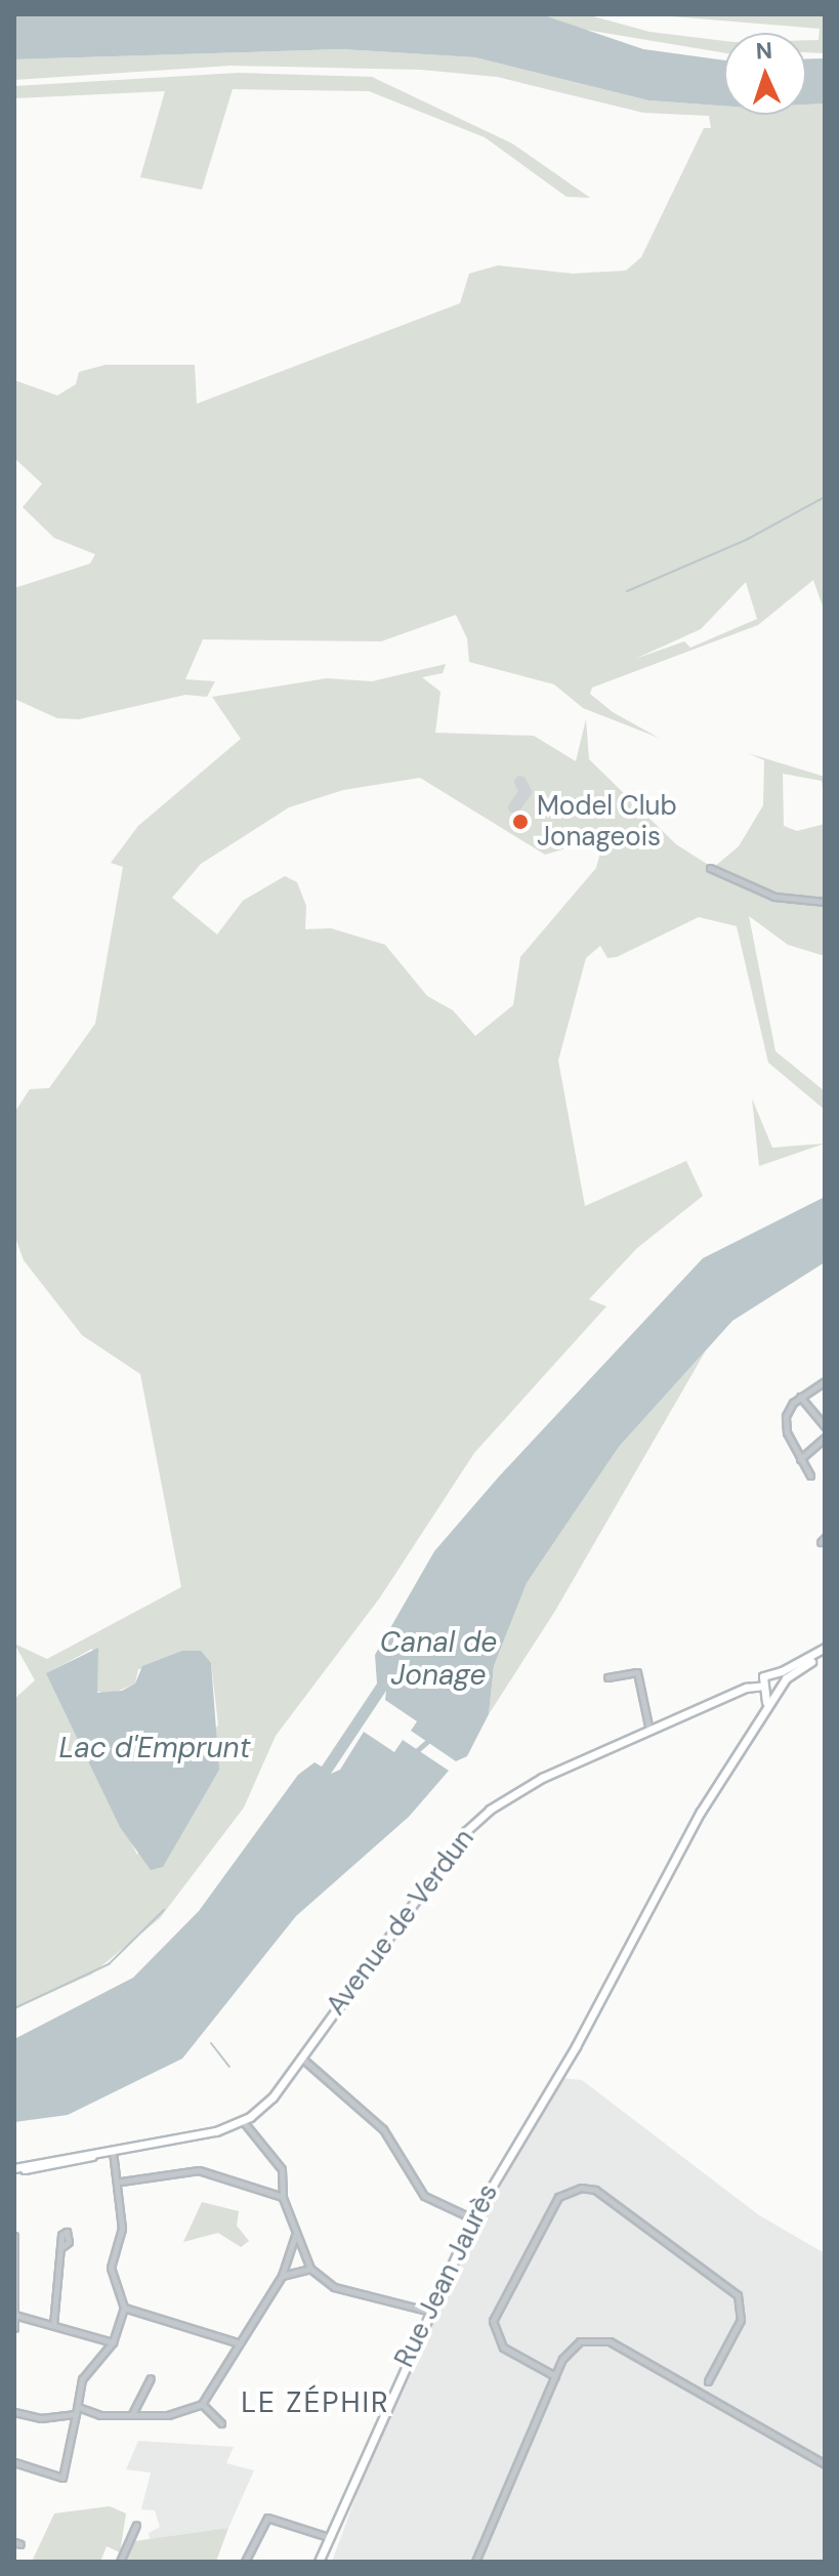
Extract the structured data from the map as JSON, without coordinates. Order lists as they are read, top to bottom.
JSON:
{
  "streets": {
    "main road": ["Avenue de Verdun", "Rue Jean Jaurès"]
  },
  "crossings": [
    ["Avenue de Verdun", "Rue Jean Jaurès"]
  ],
  "districts": ["LE ZÉPHIR"],
  "water": ["Canal de Jonage", "Lac d'Emprunt"],
  "places": ["Model Club Jonageois"],
  "north": "top"
}
